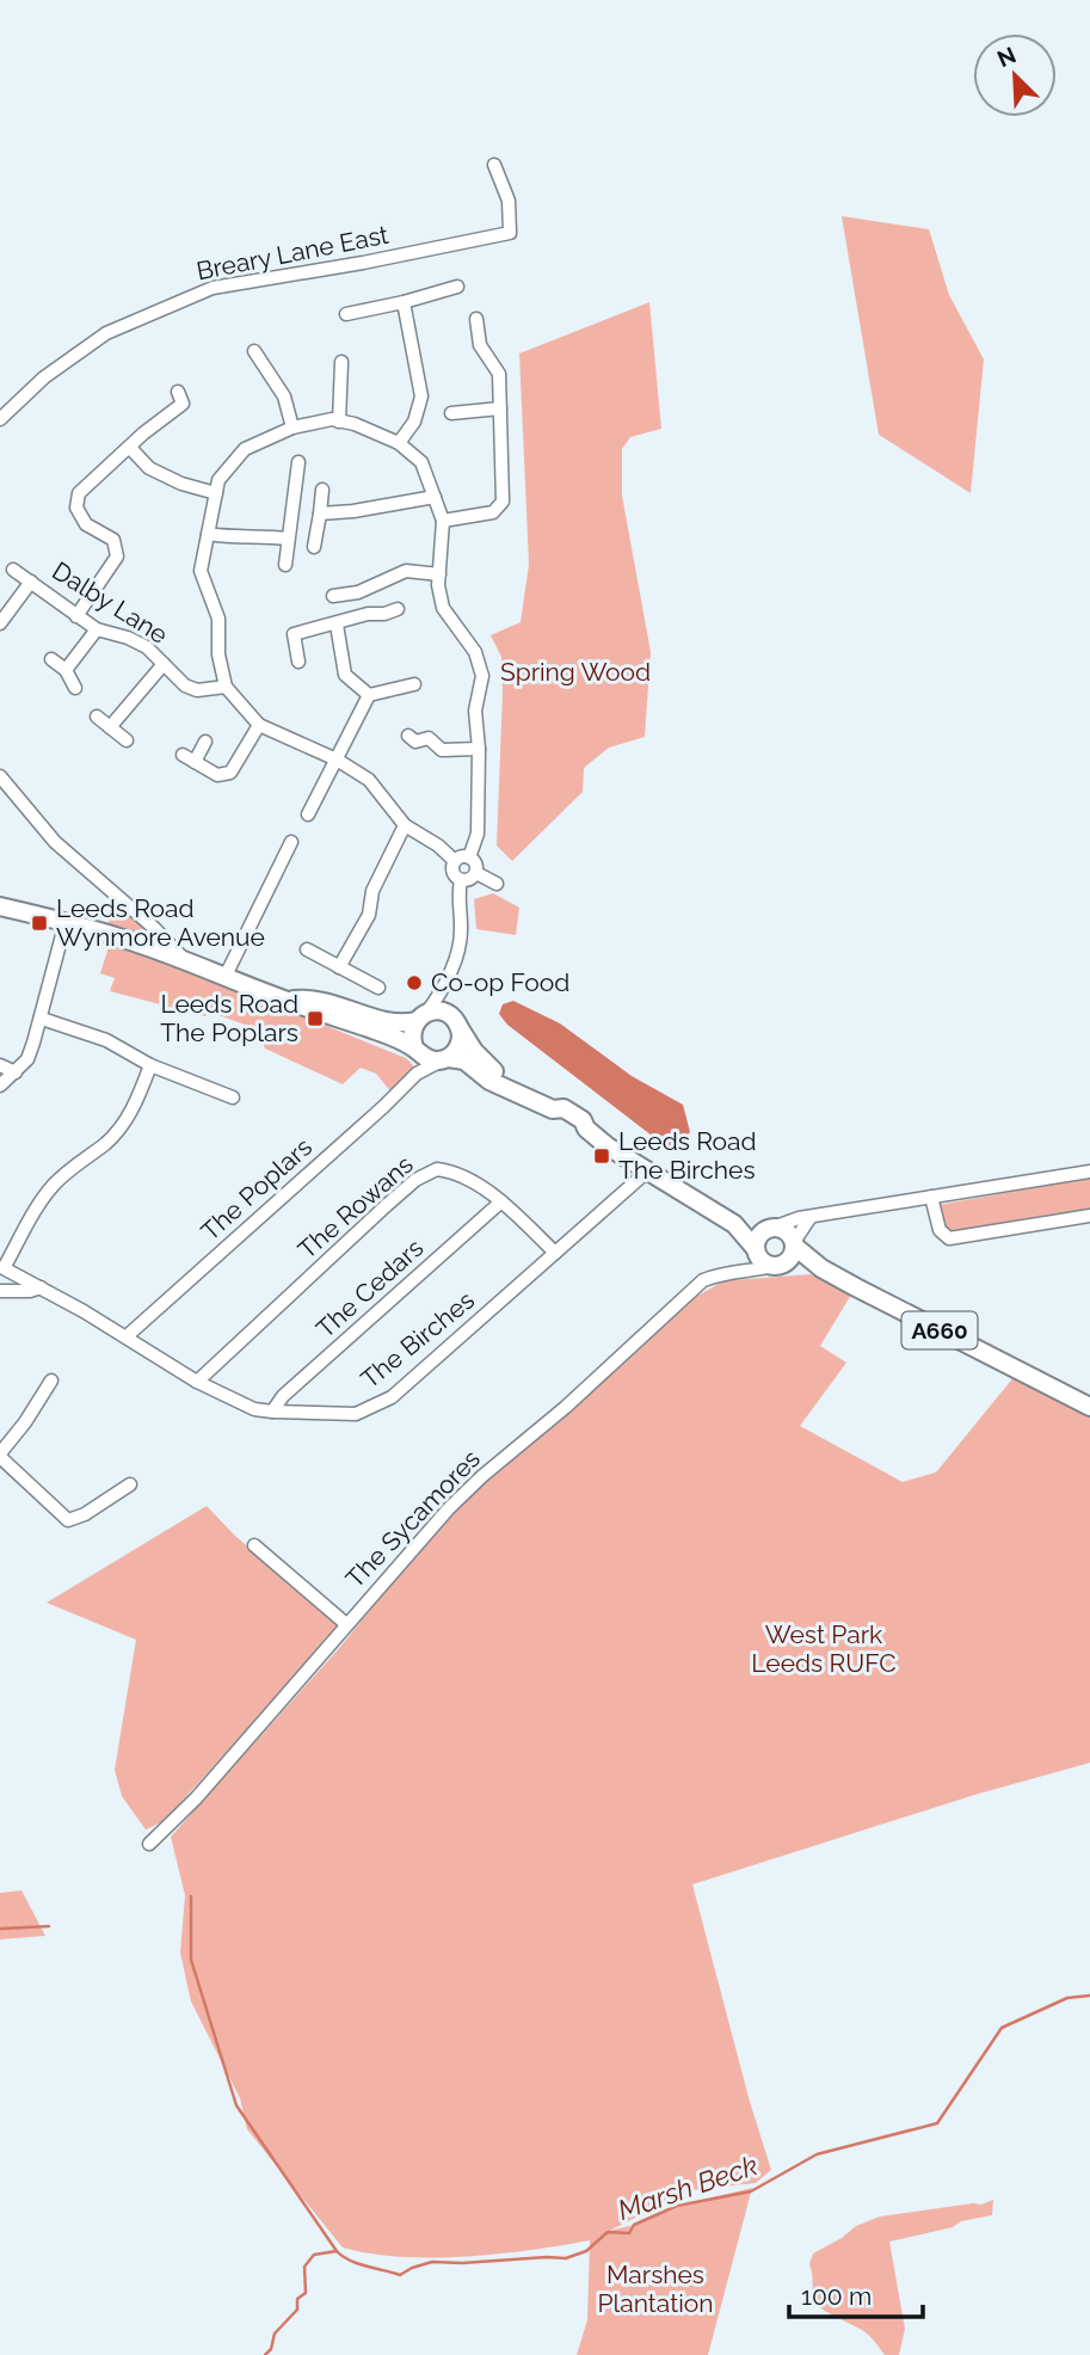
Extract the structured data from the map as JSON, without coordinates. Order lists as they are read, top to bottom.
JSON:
{
  "streets": {
    "highway": ["A660"],
    "street": [
      "Breary Lane East",
      "Dalby Lane",
      "The Poplars",
      "The Rowans",
      "The Cedars",
      "The Birches",
      "The Sycamores"
    ]
  },
  "crossings": [
    ["The Poplars", "The Birches"],
    ["The Rowans", "The Cedars"],
    ["The Rowans", "The Birches"],
    ["The Cedars", "The Birches"],
    ["A660", "The Sycamores"]
  ],
  "water": ["Marsh Beck"],
  "parks": ["Spring Wood", "West Park Leeds RUFC", "Marshes Plantation"],
  "places": {
    "transit": ["Leeds Road Wynmore Avenue", "Leeds Road The Poplars", "Leeds Road The Birches"],
    "other": ["Co-op Food"]
  },
  "scale_bar": "100 m",
  "north": "top left"
}
